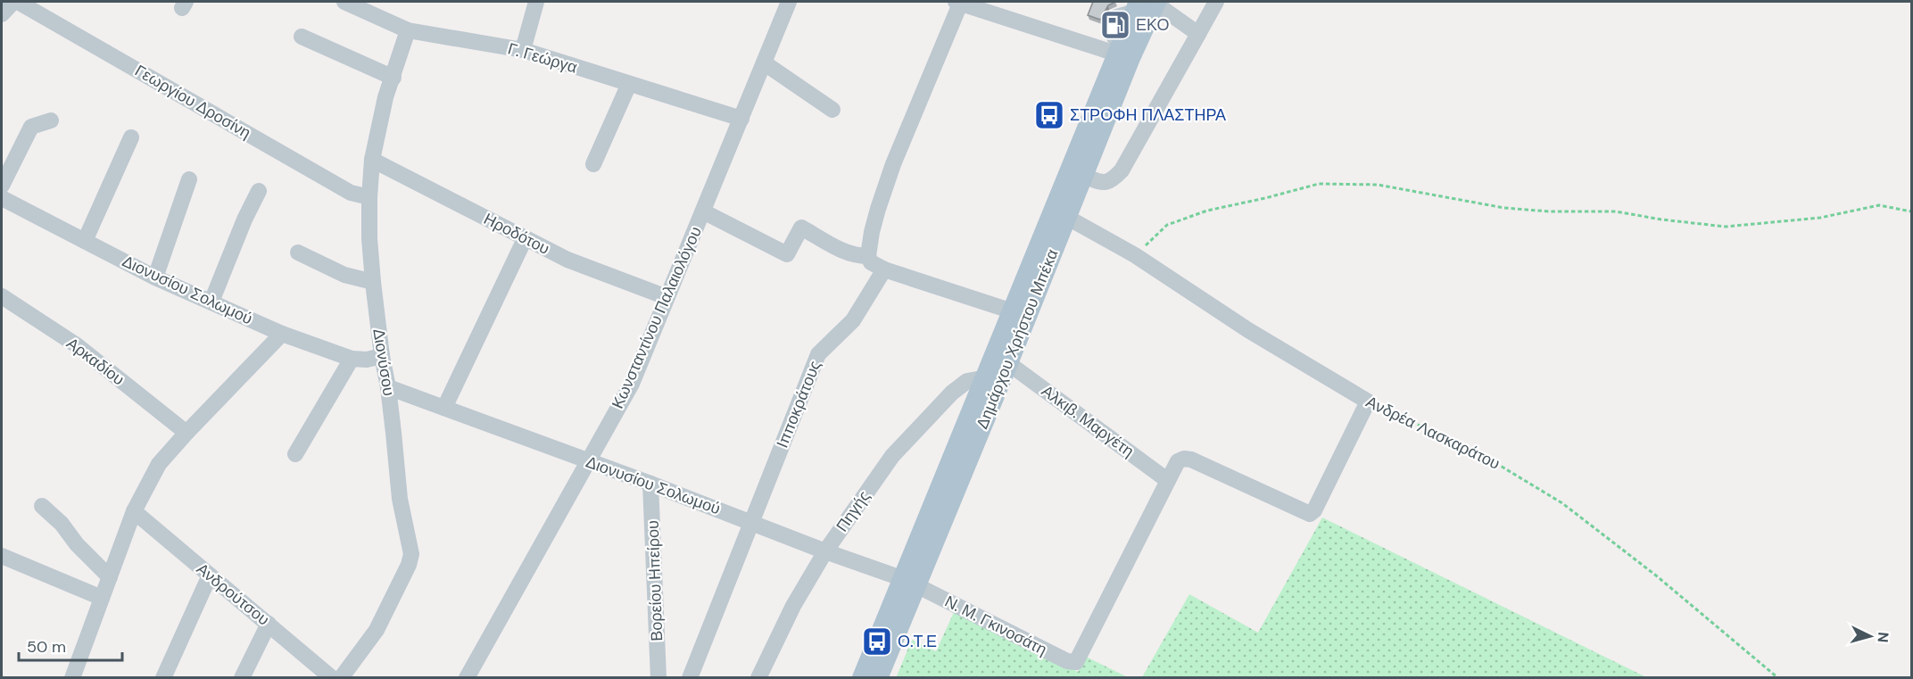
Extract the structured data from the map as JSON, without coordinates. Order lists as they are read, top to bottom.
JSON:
{
  "streets": {
    "main road": ["Δημάρχου Χρήστου Μπέκα"],
    "street": [
      "Γ. Γεώργα",
      "Γεωργίου Δροσίνη",
      "Ηροδότου",
      "Διονυσίου Σολωμού",
      "Κωνσταντίνου Παλαιολόγου",
      "Αρκαδίου",
      "Διονύσου",
      "Ιπποκράτους",
      "Αλκιβ. Μαργέτη",
      "Ανδρέα Λασκαράτου",
      "Πηγής",
      "Βορείου Ηπείρου",
      "Ανδρούτσου",
      "Ν. Μ. Γκινοσάτη"
    ]
  },
  "crossings": [
    ["Γ. Γεώργα", "Κωνσταντίνου Παλαιολόγου"],
    ["Γ. Γεώργα", "Διονύσου"],
    ["Γεωργίου Δροσίνη", "Διονύσου"],
    ["Ηροδότου", "Κωνσταντίνου Παλαιολόγου"],
    ["Ηροδότου", "Διονύσου"],
    ["Διονυσίου Σολωμού", "Κωνσταντίνου Παλαιολόγου"],
    ["Διονυσίου Σολωμού", "Δημάρχου Χρήστου Μπέκα"],
    ["Διονυσίου Σολωμού", "Διονύσου"],
    ["Διονυσίου Σολωμού", "Ιπποκράτους"],
    ["Διονυσίου Σολωμού", "Πηγής"],
    ["Διονυσίου Σολωμού", "Βορείου Ηπείρου"],
    ["Διονυσίου Σολωμού", "Ν. Μ. Γκινοσάτη"],
    ["Δημάρχου Χρήστου Μπέκα", "Αλκιβ. Μαργέτη"],
    ["Δημάρχου Χρήστου Μπέκα", "Ανδρέα Λασκαράτου"],
    ["Δημάρχου Χρήστου Μπέκα", "Πηγής"],
    ["Δημάρχου Χρήστου Μπέκα", "Ν. Μ. Γκινοσάτη"],
    ["Αλκιβ. Μαργέτη", "Ν. Μ. Γκινοσάτη"]
  ],
  "places": {
    "fuel station": ["ΕΚΟ"],
    "bus stop": ["ΣΤΡΟΦΗ ΠΛΑΣΤΗΡΑ", "Ο.Τ.Ε"]
  },
  "scale_bar": "50 m",
  "north": "right"
}
